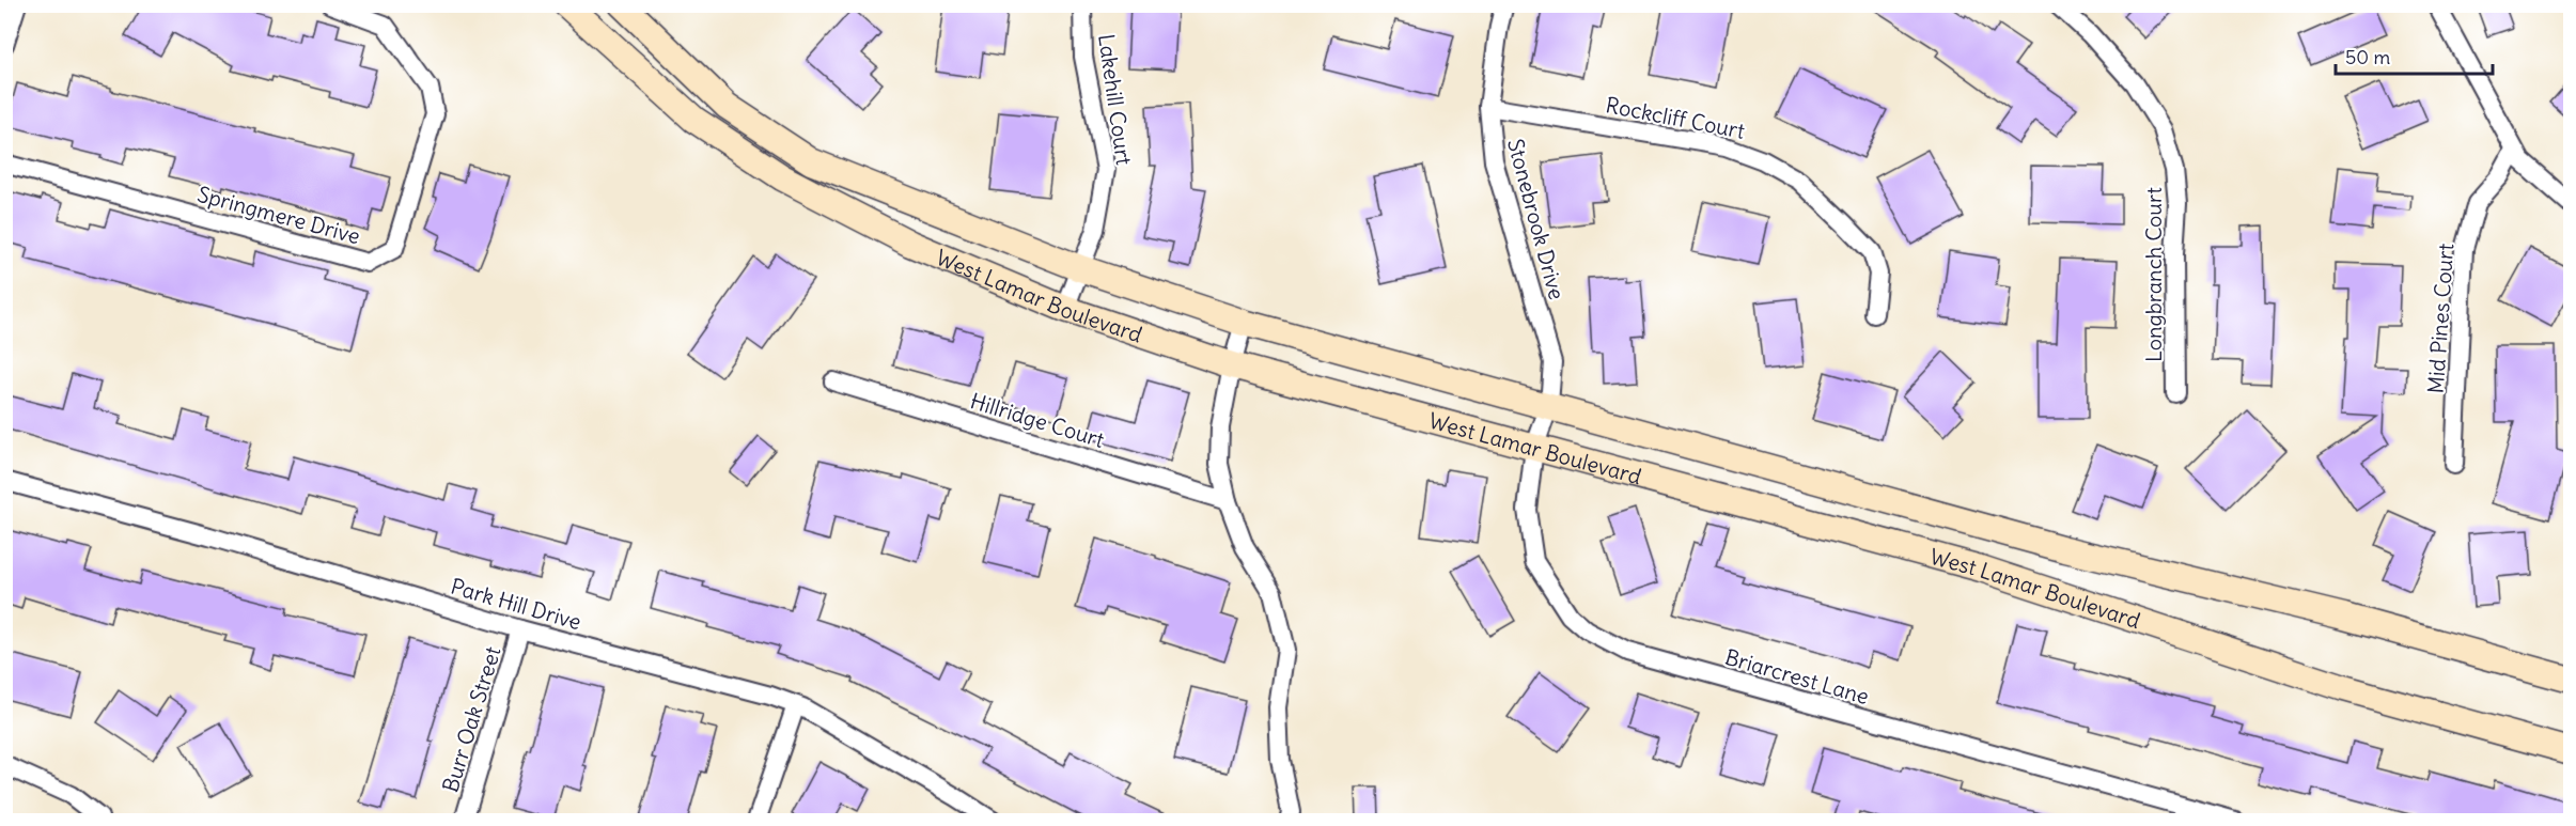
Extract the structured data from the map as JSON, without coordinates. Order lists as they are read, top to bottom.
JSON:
{
  "streets": {
    "main road": ["West Lamar Boulevard"],
    "street": [
      "Lakehill Court",
      "Rockcliff Court",
      "Springmere Drive",
      "Stonebrook Drive",
      "Longbranch Court",
      "Mid Pines Court",
      "Hillridge Court",
      "Park Hill Drive",
      "Briarcrest Lane",
      "Burr Oak Street"
    ]
  },
  "crossings": [
    ["Lakehill Court", "West Lamar Boulevard"],
    ["Rockcliff Court", "Stonebrook Drive"],
    ["Stonebrook Drive", "West Lamar Boulevard"],
    ["Stonebrook Drive", "Briarcrest Lane"],
    ["West Lamar Boulevard", "Briarcrest Lane"],
    ["Park Hill Drive", "Burr Oak Street"]
  ],
  "scale_bar": "50 m"
}
